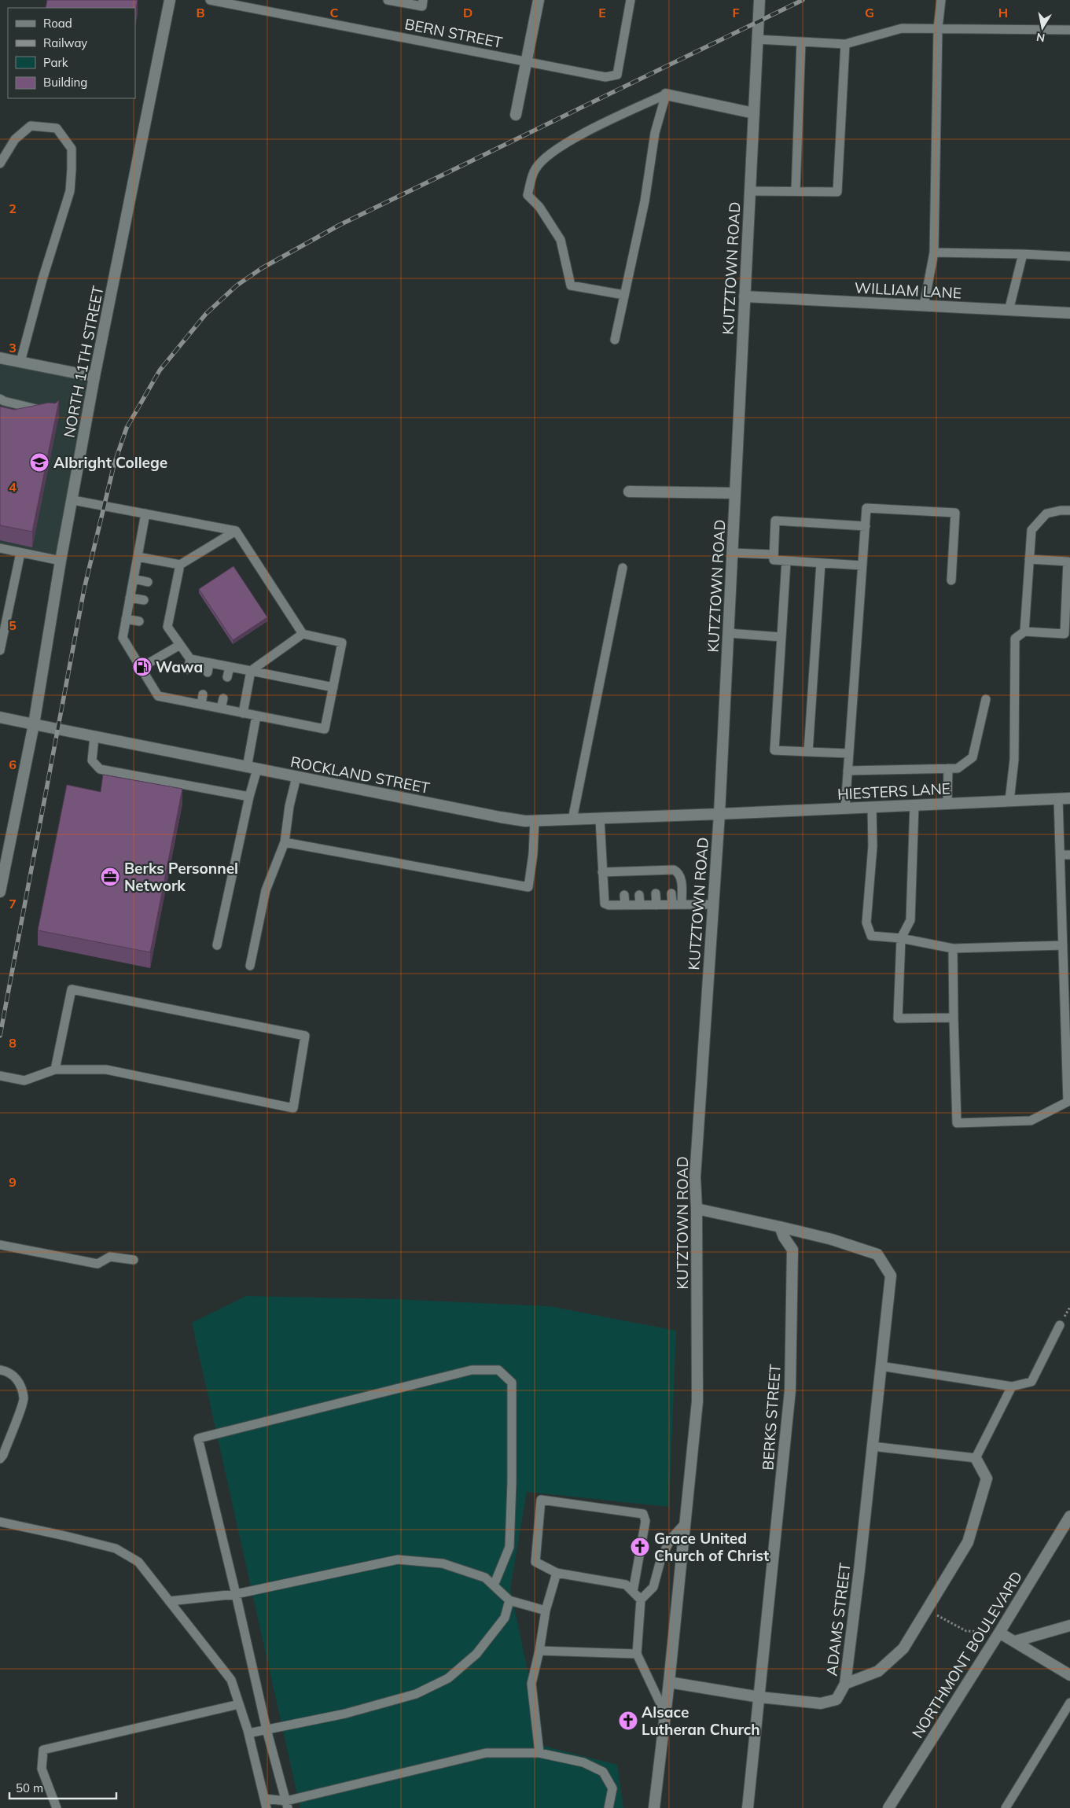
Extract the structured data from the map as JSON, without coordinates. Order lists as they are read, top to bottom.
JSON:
{
  "streets": {
    "street": [
      "KUTZTOWN ROAD",
      "WILLIAM LANE",
      "NORTH 11TH STREET",
      "ROCKLAND STREET",
      "HIESTERS LANE",
      "BERKS STREET",
      "ADAMS STREET",
      "NORTHMONT BOULEVARD"
    ],
    "lane": ["BERN STREET"]
  },
  "crossings": [
    ["KUTZTOWN ROAD", "WILLIAM LANE"],
    ["KUTZTOWN ROAD", "ROCKLAND STREET"],
    ["KUTZTOWN ROAD", "HIESTERS LANE"],
    ["KUTZTOWN ROAD", "ADAMS STREET"],
    ["NORTH 11TH STREET", "ROCKLAND STREET"],
    ["ROCKLAND STREET", "HIESTERS LANE"],
    ["BERKS STREET", "ADAMS STREET"]
  ],
  "places": {
    "school or university": ["Albright College"],
    "fuel station": ["Wawa"],
    "office": ["Berks Personnel Network"],
    "church": ["Grace United Church of Christ", "Alsace Lutheran Church"]
  },
  "legend": [
    "Road",
    "Railway",
    "Park",
    "Building"
  ],
  "scale_bar": "50 m",
  "north": "bottom",
  "grid": {
    "columns": [
      "B",
      "C",
      "D",
      "E",
      "F",
      "G",
      "H"
    ],
    "rows": [
      "2",
      "3",
      "4",
      "5",
      "6",
      "7",
      "8",
      "9"
    ]
  }
}
